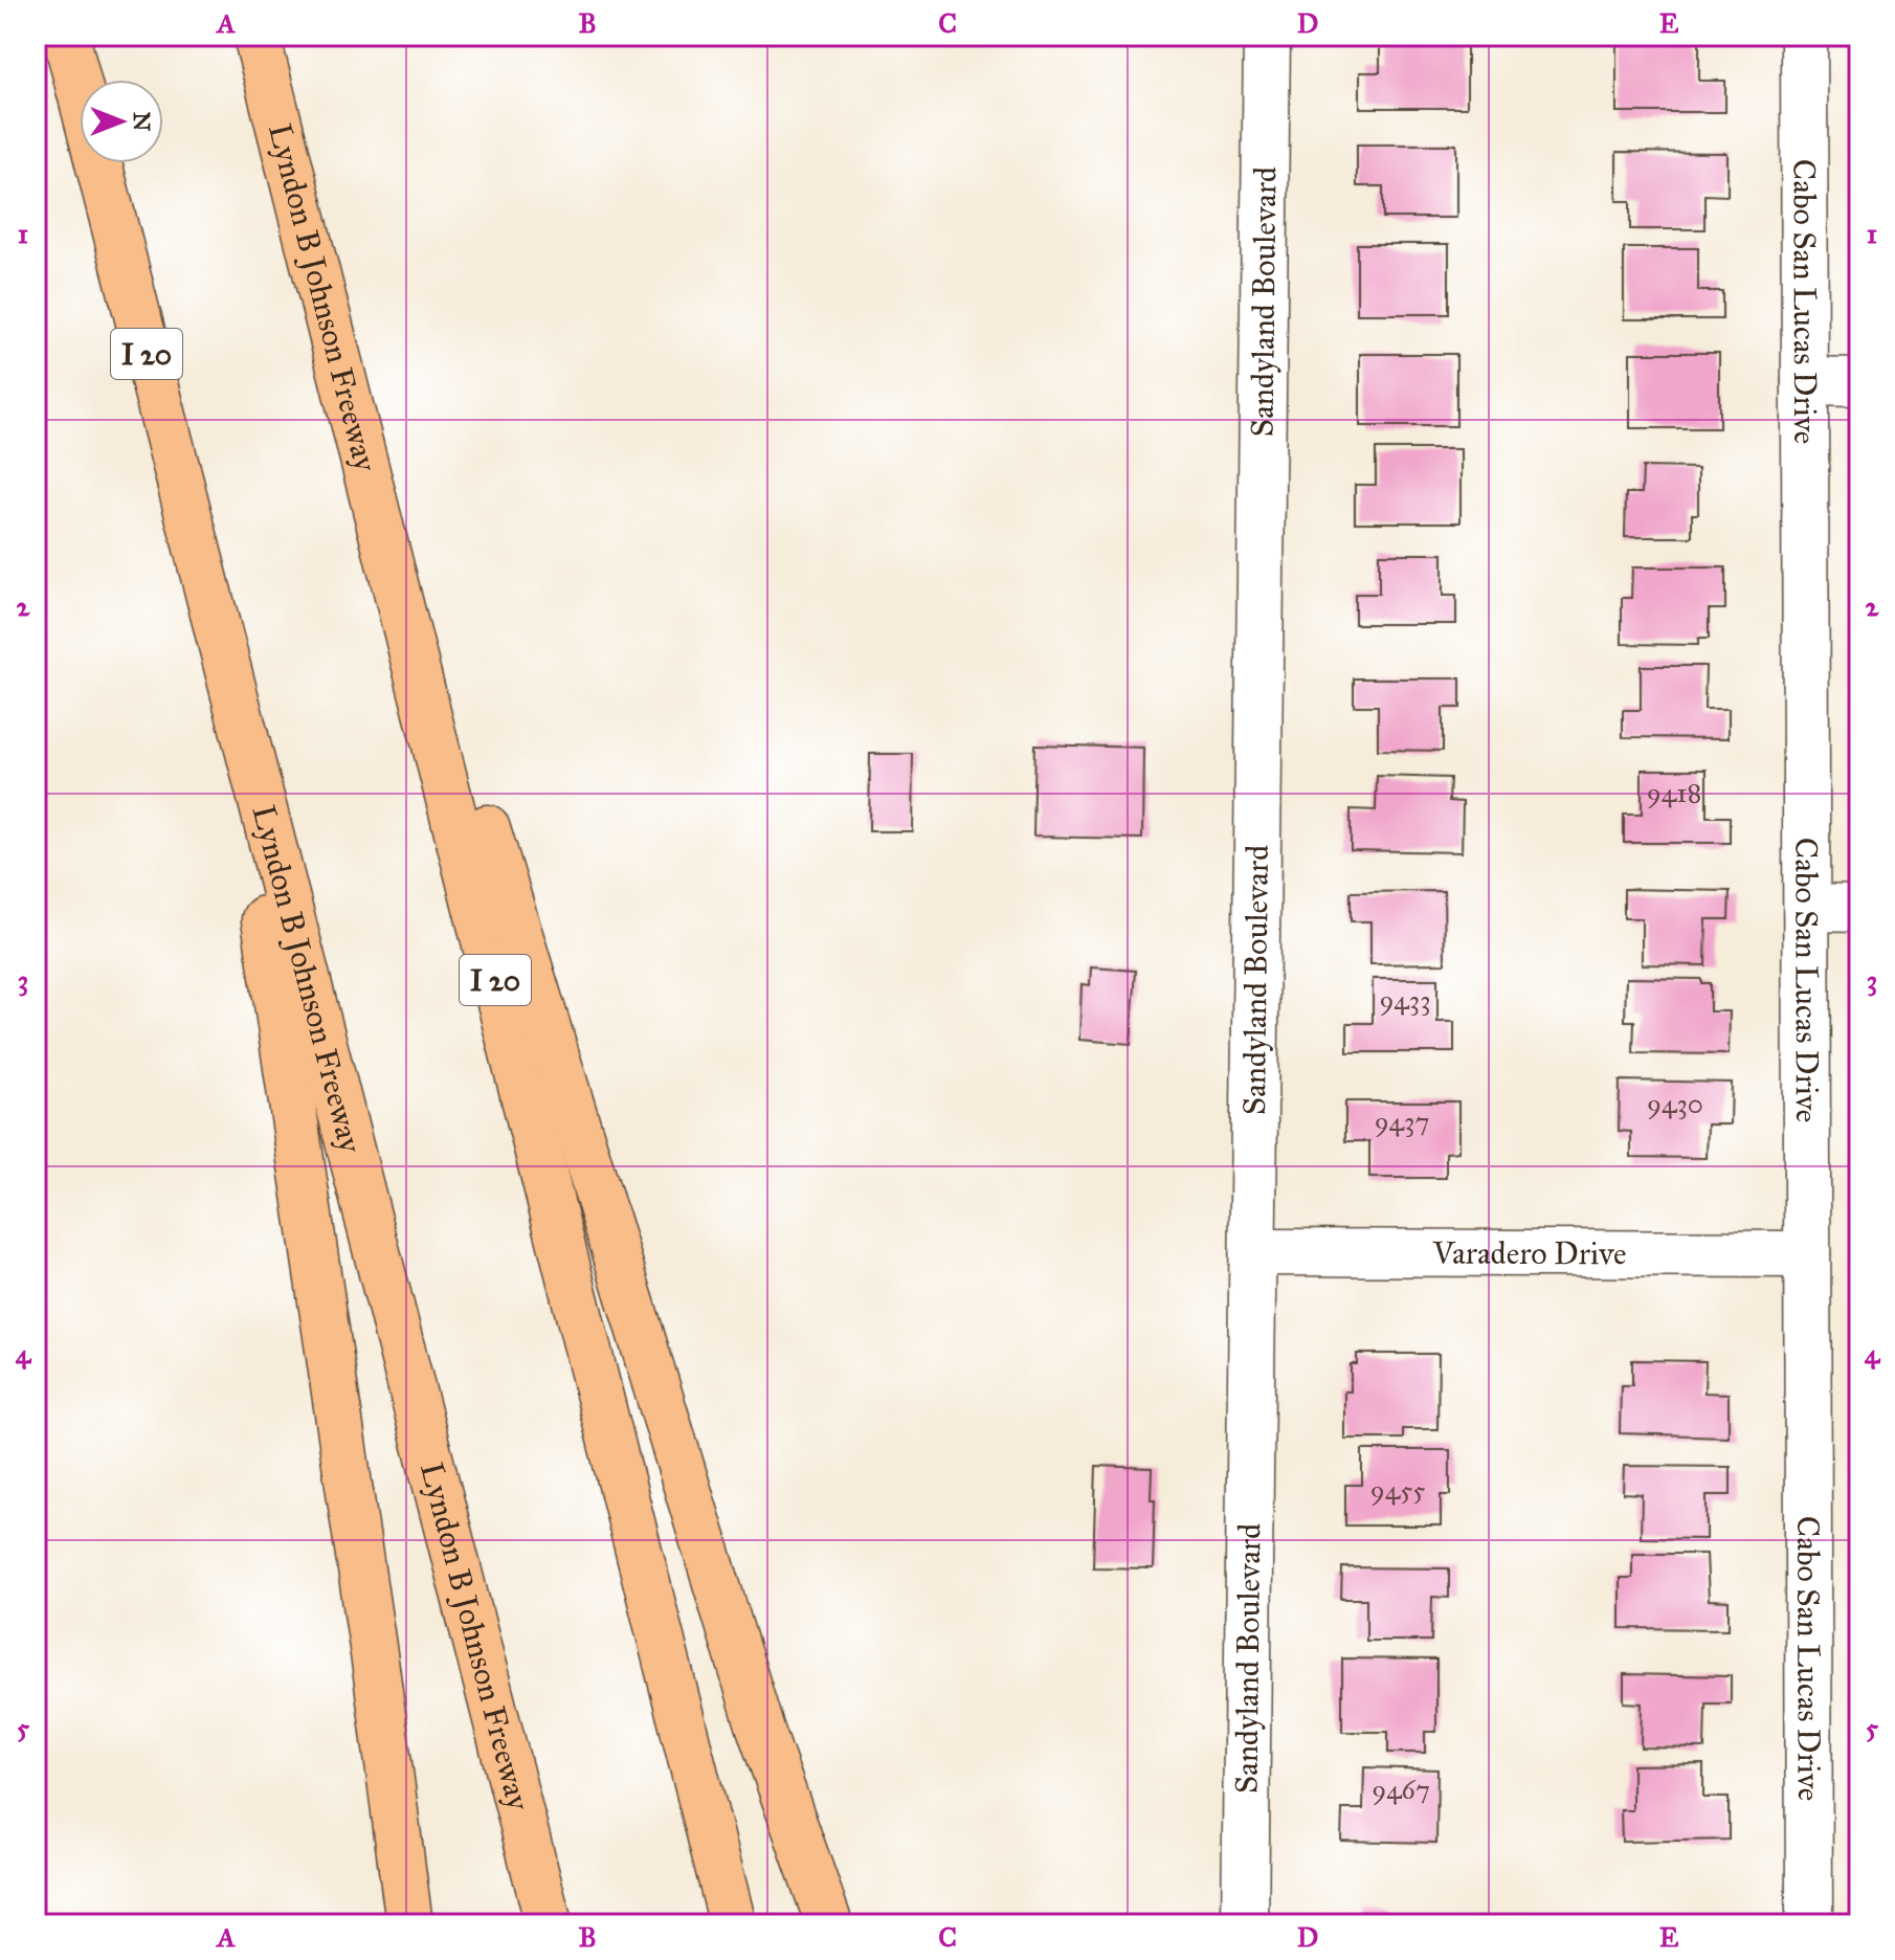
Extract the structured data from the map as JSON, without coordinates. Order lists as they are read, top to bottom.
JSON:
{
  "streets": {
    "highway": ["Lyndon B Johnson Freeway", "I 20"],
    "street": ["Sandyland Boulevard", "Cabo San Lucas Drive", "Varadero Drive"]
  },
  "crossings": [
    ["Sandyland Boulevard", "Varadero Drive"],
    ["Cabo San Lucas Drive", "Varadero Drive"]
  ],
  "house_numbers": [
    "9418",
    "9433",
    "9430",
    "9437",
    "9455",
    "9467"
  ],
  "north": "right",
  "grid": {
    "columns": [
      "A",
      "B",
      "C",
      "D",
      "E"
    ],
    "rows": [
      "1",
      "2",
      "3",
      "4",
      "5"
    ]
  }
}
